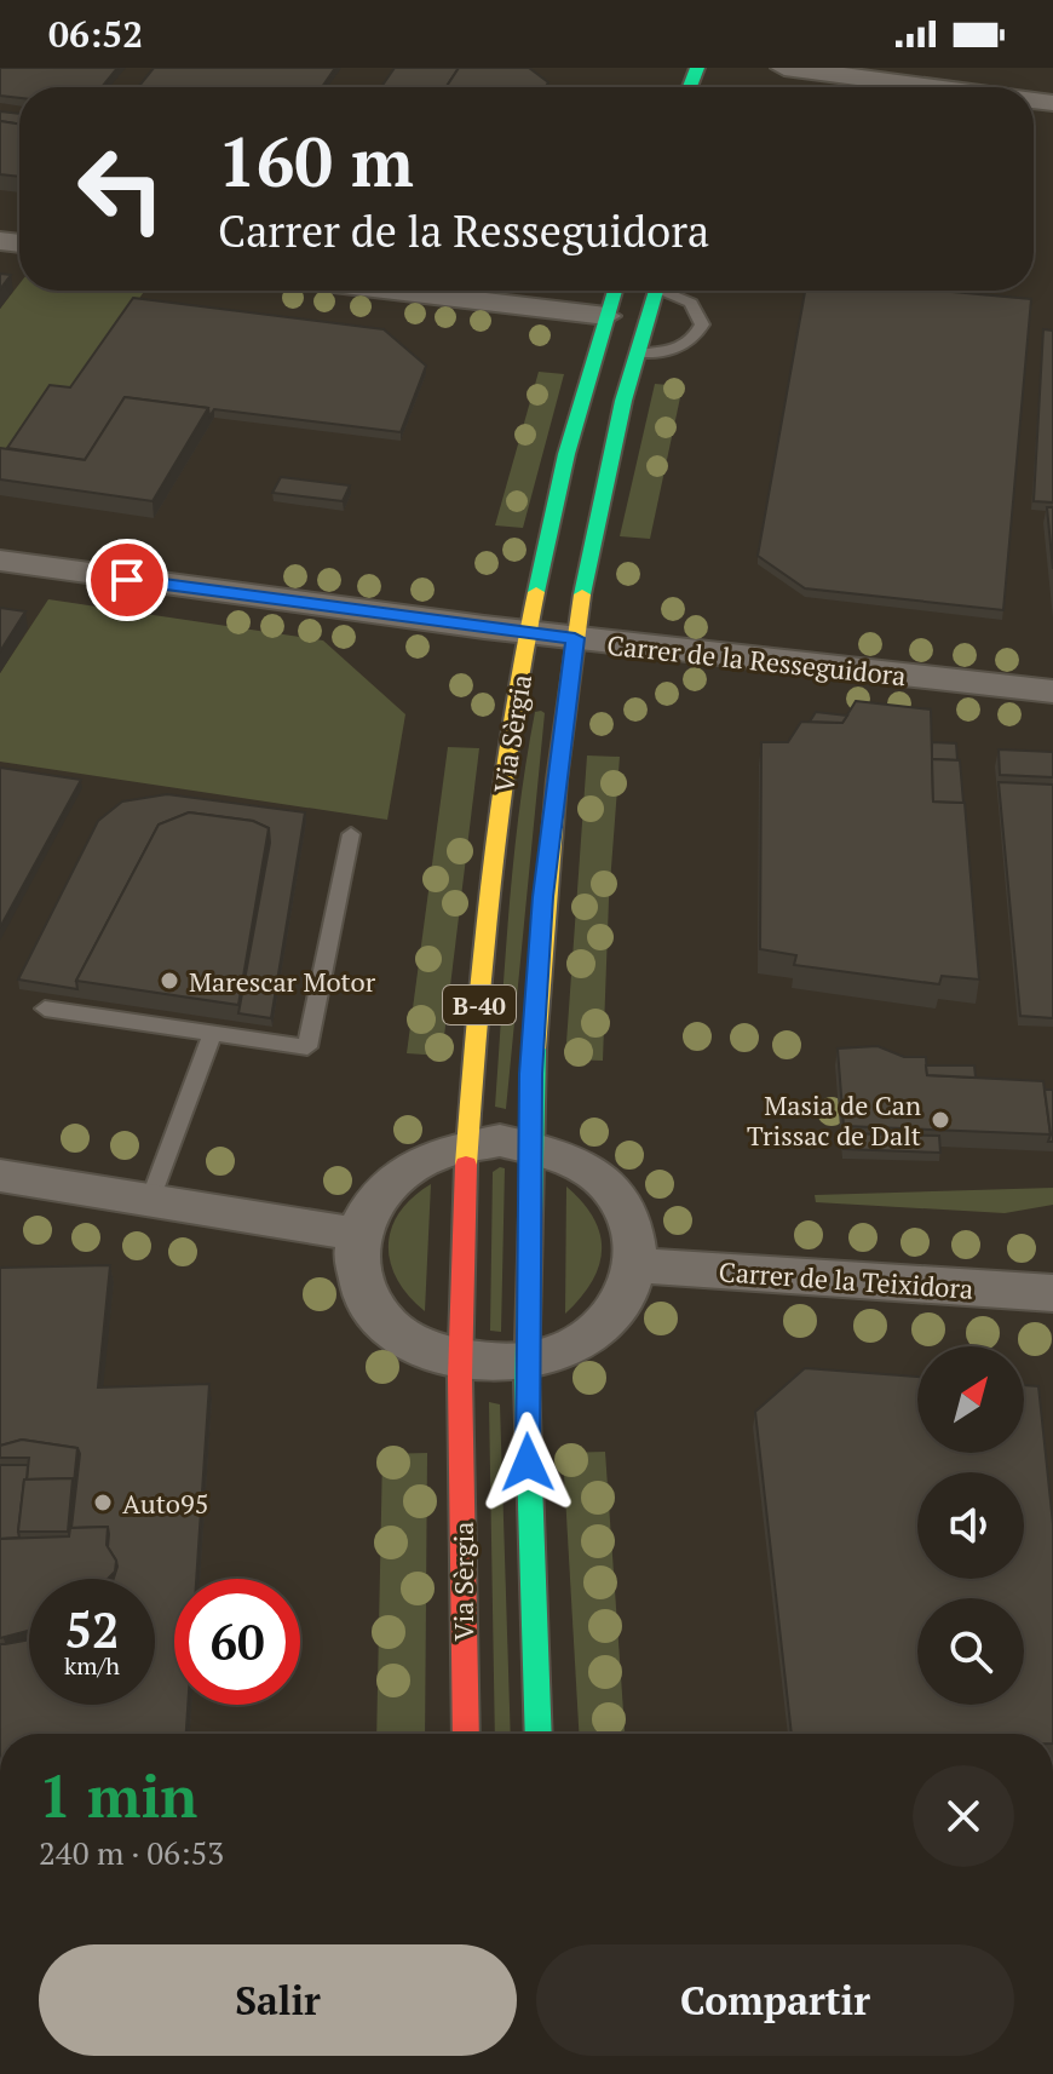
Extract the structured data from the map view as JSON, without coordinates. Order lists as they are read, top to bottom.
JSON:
{
  "streets": {
    "main road": ["Via Sèrgia", "B-40"],
    "street": ["Carrer de la Resseguidora", "Carrer de la Teixidora"]
  },
  "crossings": [
    ["Carrer de la Resseguidora", "Via Sèrgia"]
  ],
  "places": ["Marescar Motor", "Masia de Can Trissac de Dalt", "Auto95"],
  "north": "top right",
  "page": {
    "status": "06:52",
    "turn": ["160 m", "Carrer de la Resseguidora"],
    "speed": "52 km/h",
    "limit": "60",
    "heading": ["1 min", "240 m · 06:53"],
    "buttons": ["Salir", "Compartir"]
  }
}
